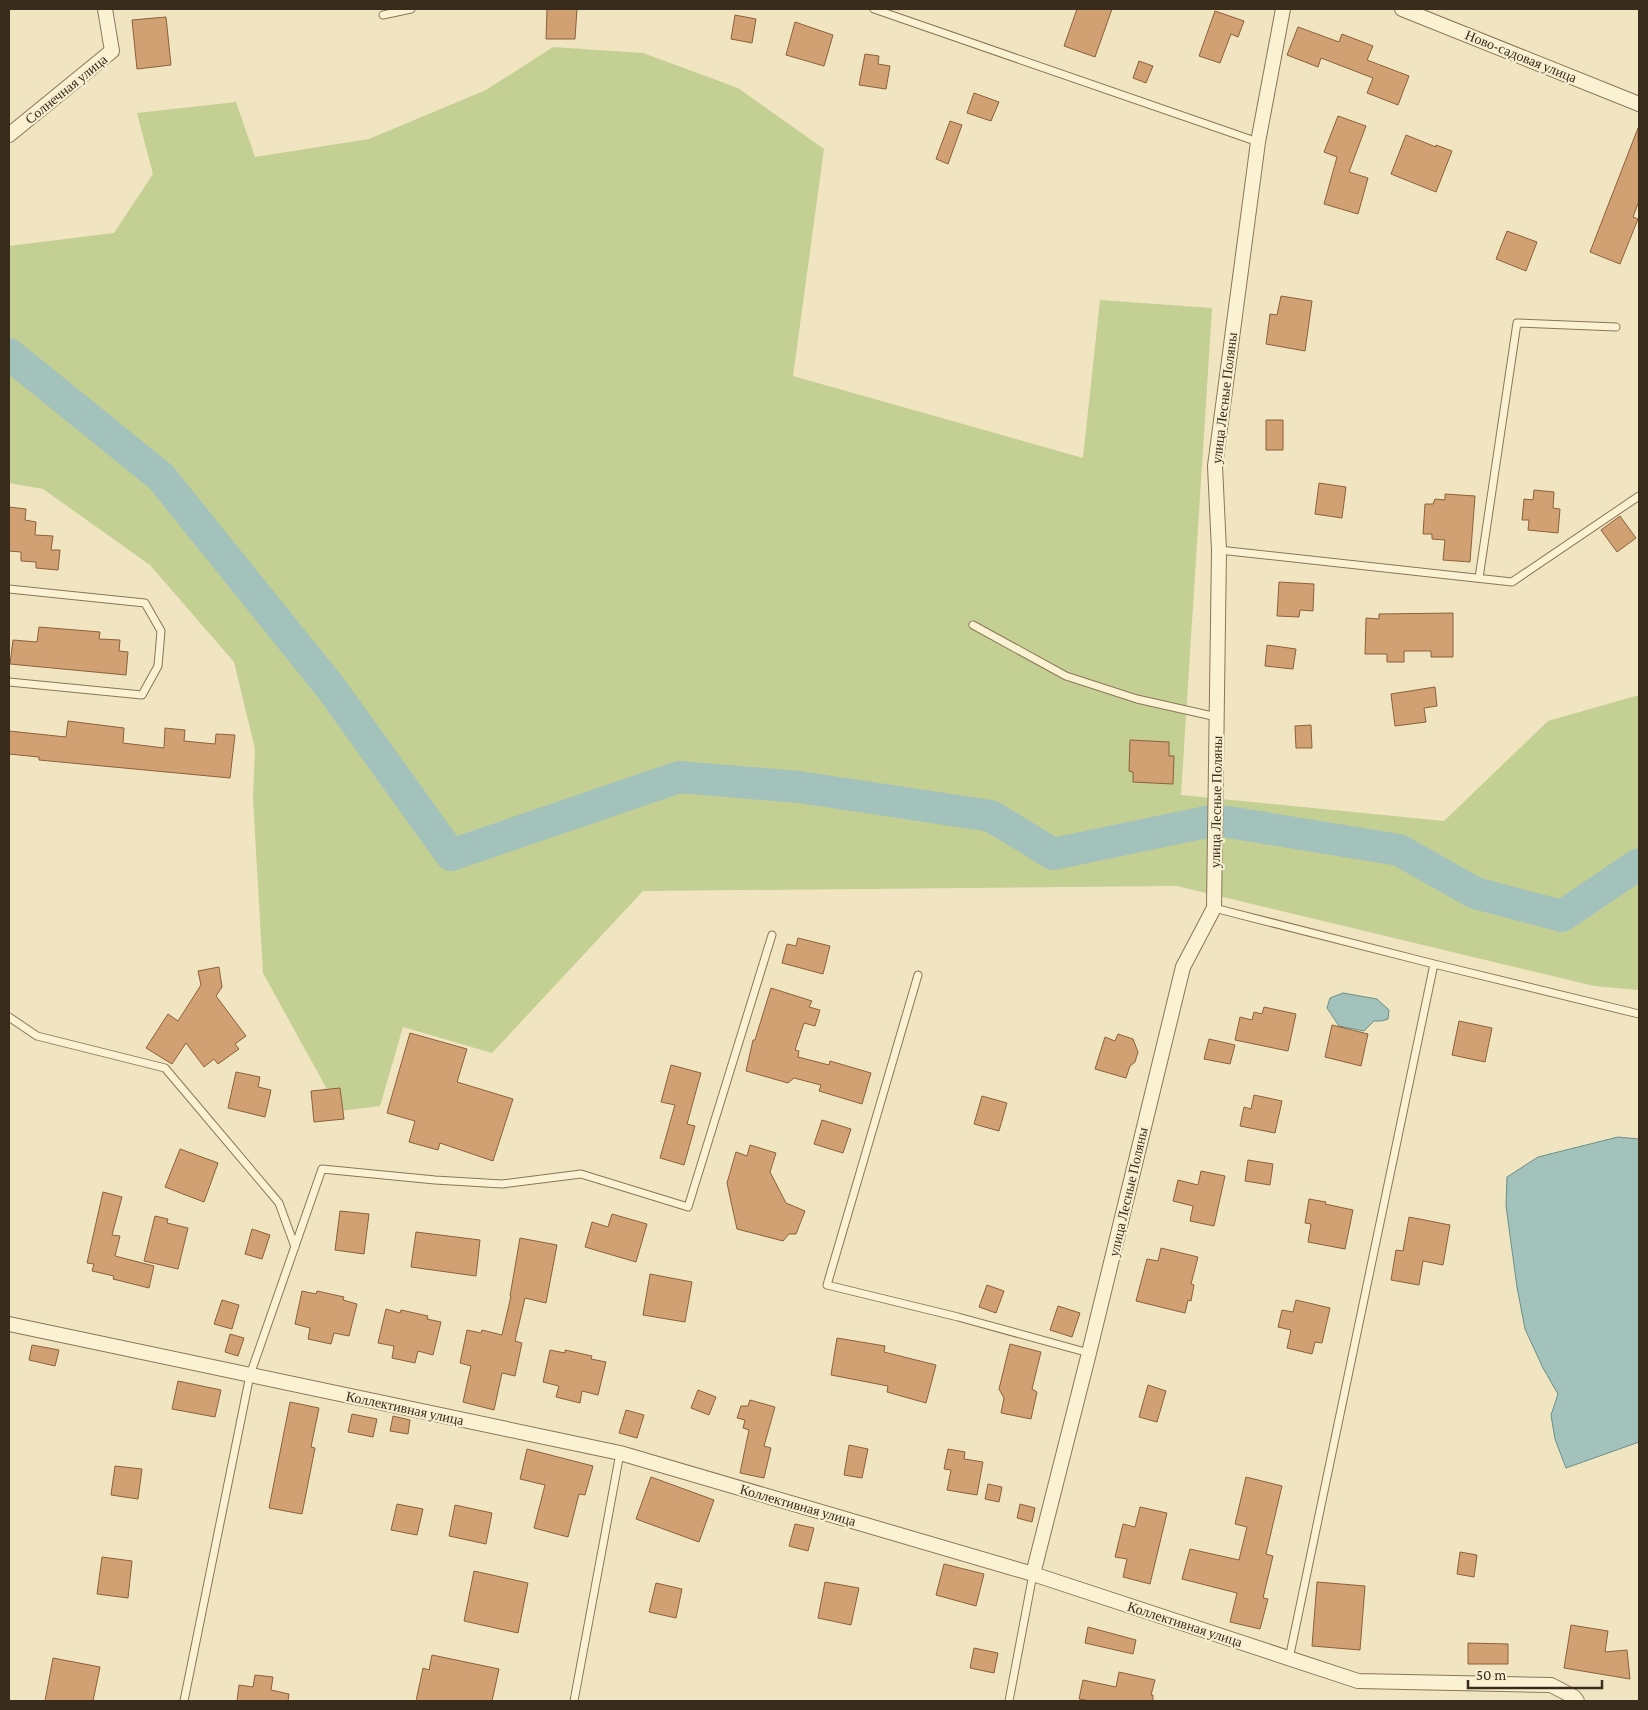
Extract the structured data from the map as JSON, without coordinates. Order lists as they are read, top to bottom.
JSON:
{
  "streets": {
    "street": [
      "Ново-садовая улица",
      "Солнечная улица",
      "улица Лесные Поляны",
      "Коллективная улица"
    ]
  },
  "crossings": [
    ["улица Лесные Поляны", "Коллективная улица"]
  ],
  "scale_bar": "50 m"
}
